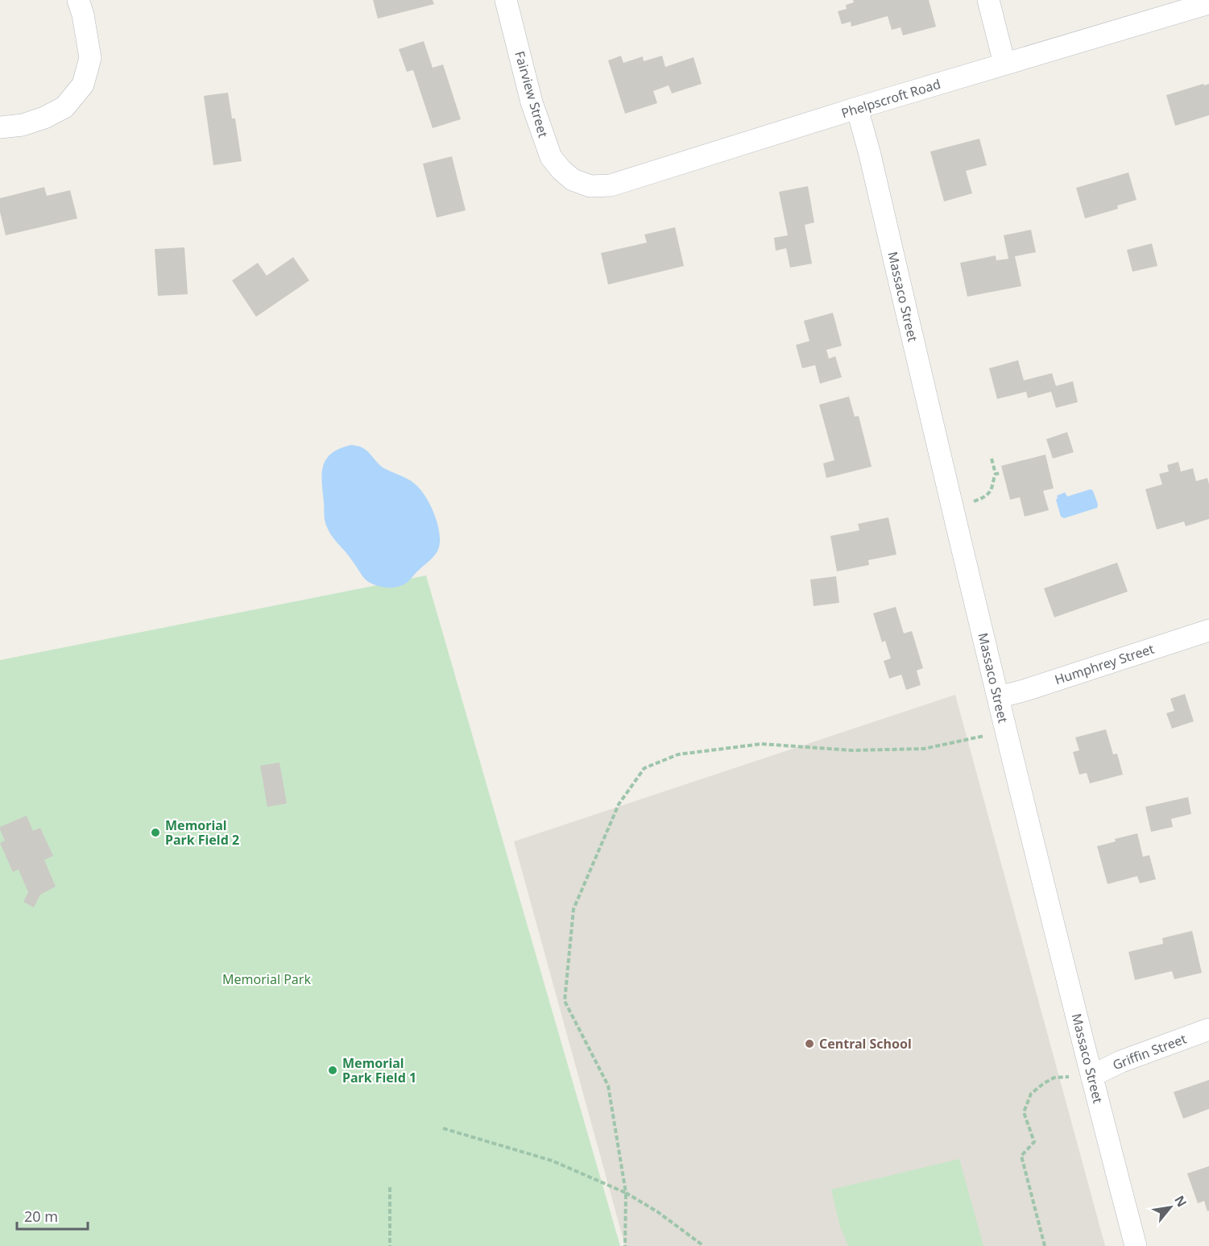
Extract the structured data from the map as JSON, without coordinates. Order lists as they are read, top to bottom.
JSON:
{
  "streets": {
    "street": [
      "Fairview Street",
      "Phelpscroft Road",
      "Massaco Street",
      "Humphrey Street",
      "Griffin Street"
    ]
  },
  "crossings": [
    ["Fairview Street", "Phelpscroft Road"],
    ["Phelpscroft Road", "Massaco Street"],
    ["Massaco Street", "Humphrey Street"],
    ["Massaco Street", "Griffin Street"]
  ],
  "parks": ["Memorial Park"],
  "places": ["Memorial Park Field 2", "Central School", "Memorial Park Field 1"],
  "scale_bar": "20 m",
  "north": "top right"
}
